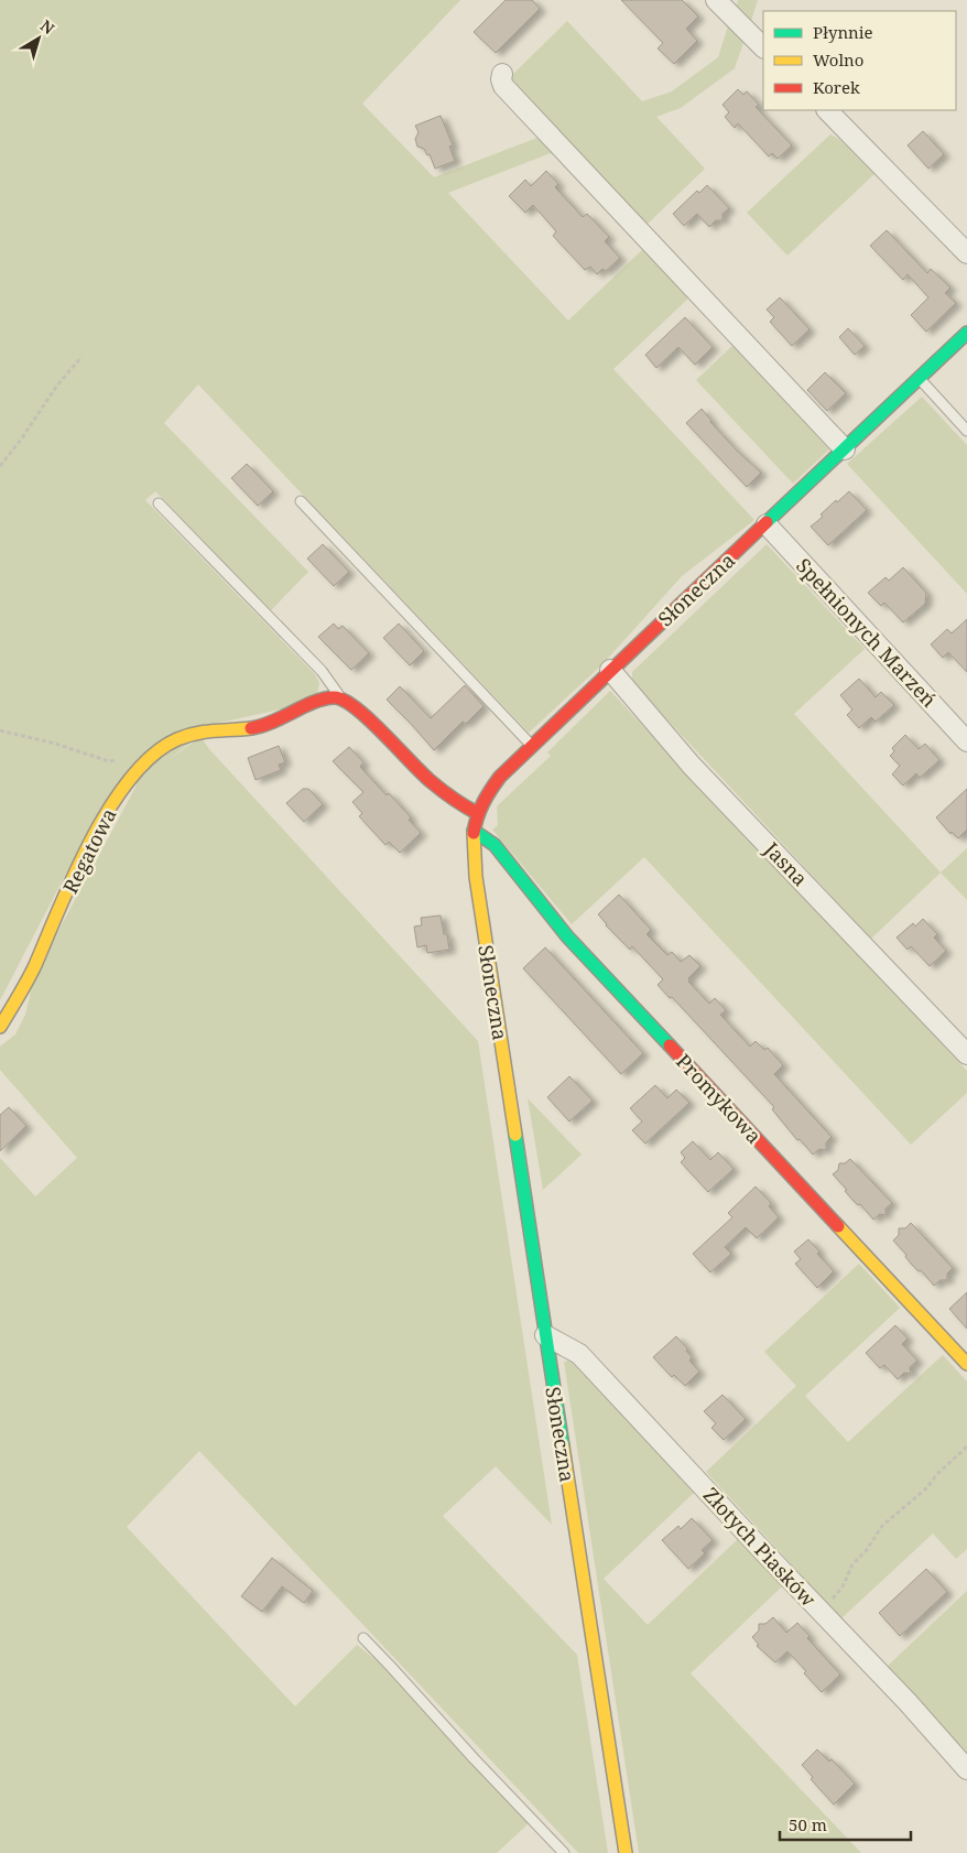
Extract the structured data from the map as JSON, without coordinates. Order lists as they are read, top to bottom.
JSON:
{
  "streets": {
    "street": [
      "Słoneczna",
      "Spełnionych Marzeń",
      "Regatowa",
      "Jasna",
      "Promykowa",
      "Złotych Piasków"
    ]
  },
  "crossings": [
    ["Słoneczna", "Spełnionych Marzeń"],
    ["Słoneczna", "Jasna"],
    ["Słoneczna", "Promykowa"],
    ["Słoneczna", "Złotych Piasków"]
  ],
  "legend": ["Płynnie", "Wolno", "Korek"],
  "scale_bar": "50 m",
  "north": "top right"
}
